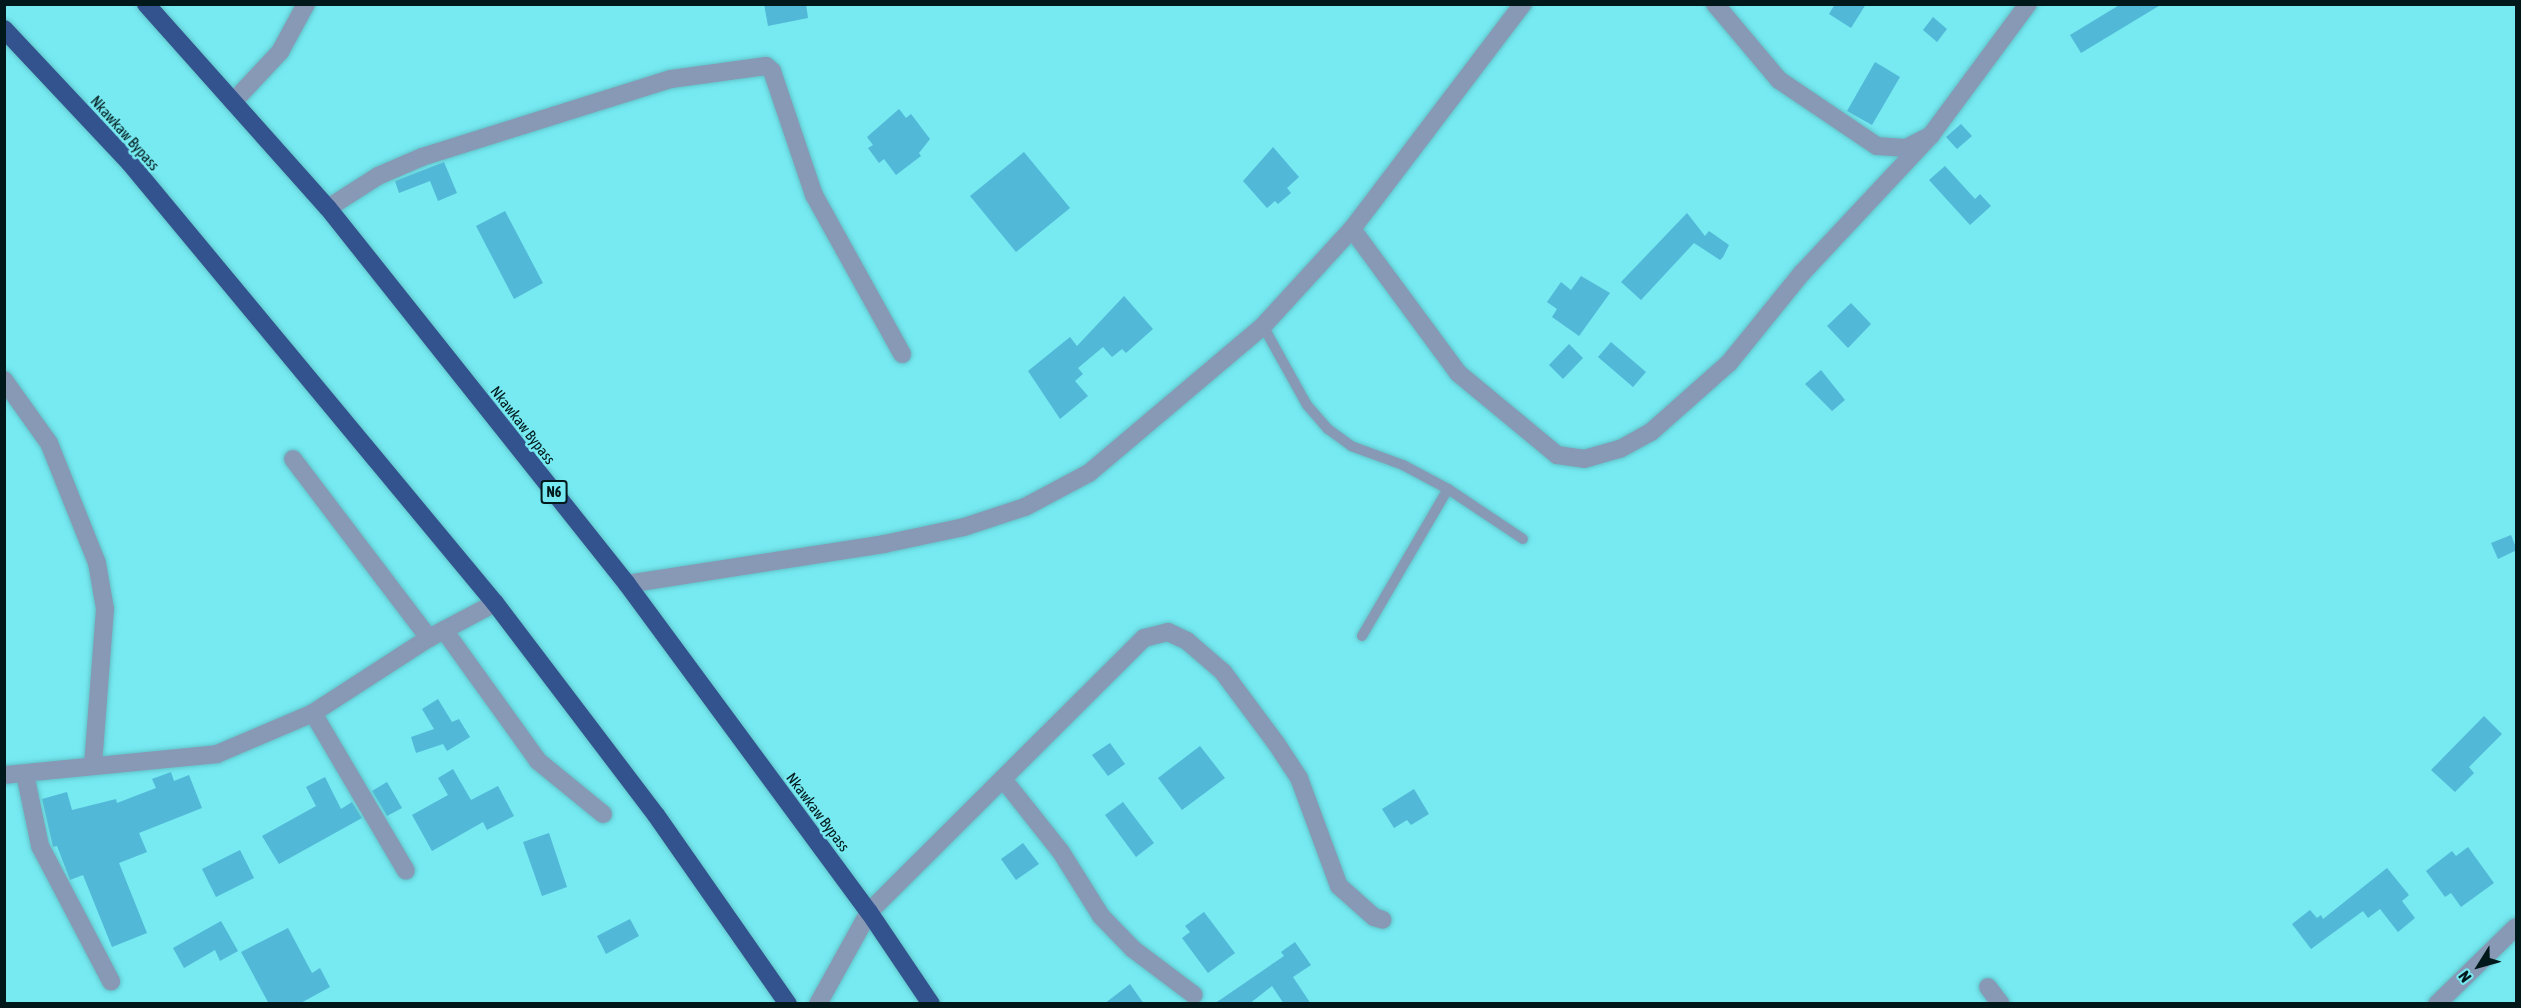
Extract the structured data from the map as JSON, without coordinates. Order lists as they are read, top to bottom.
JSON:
{
  "streets": {
    "highway": ["Nkawkaw Bypass", "N6"]
  },
  "north": "bottom left"
}
